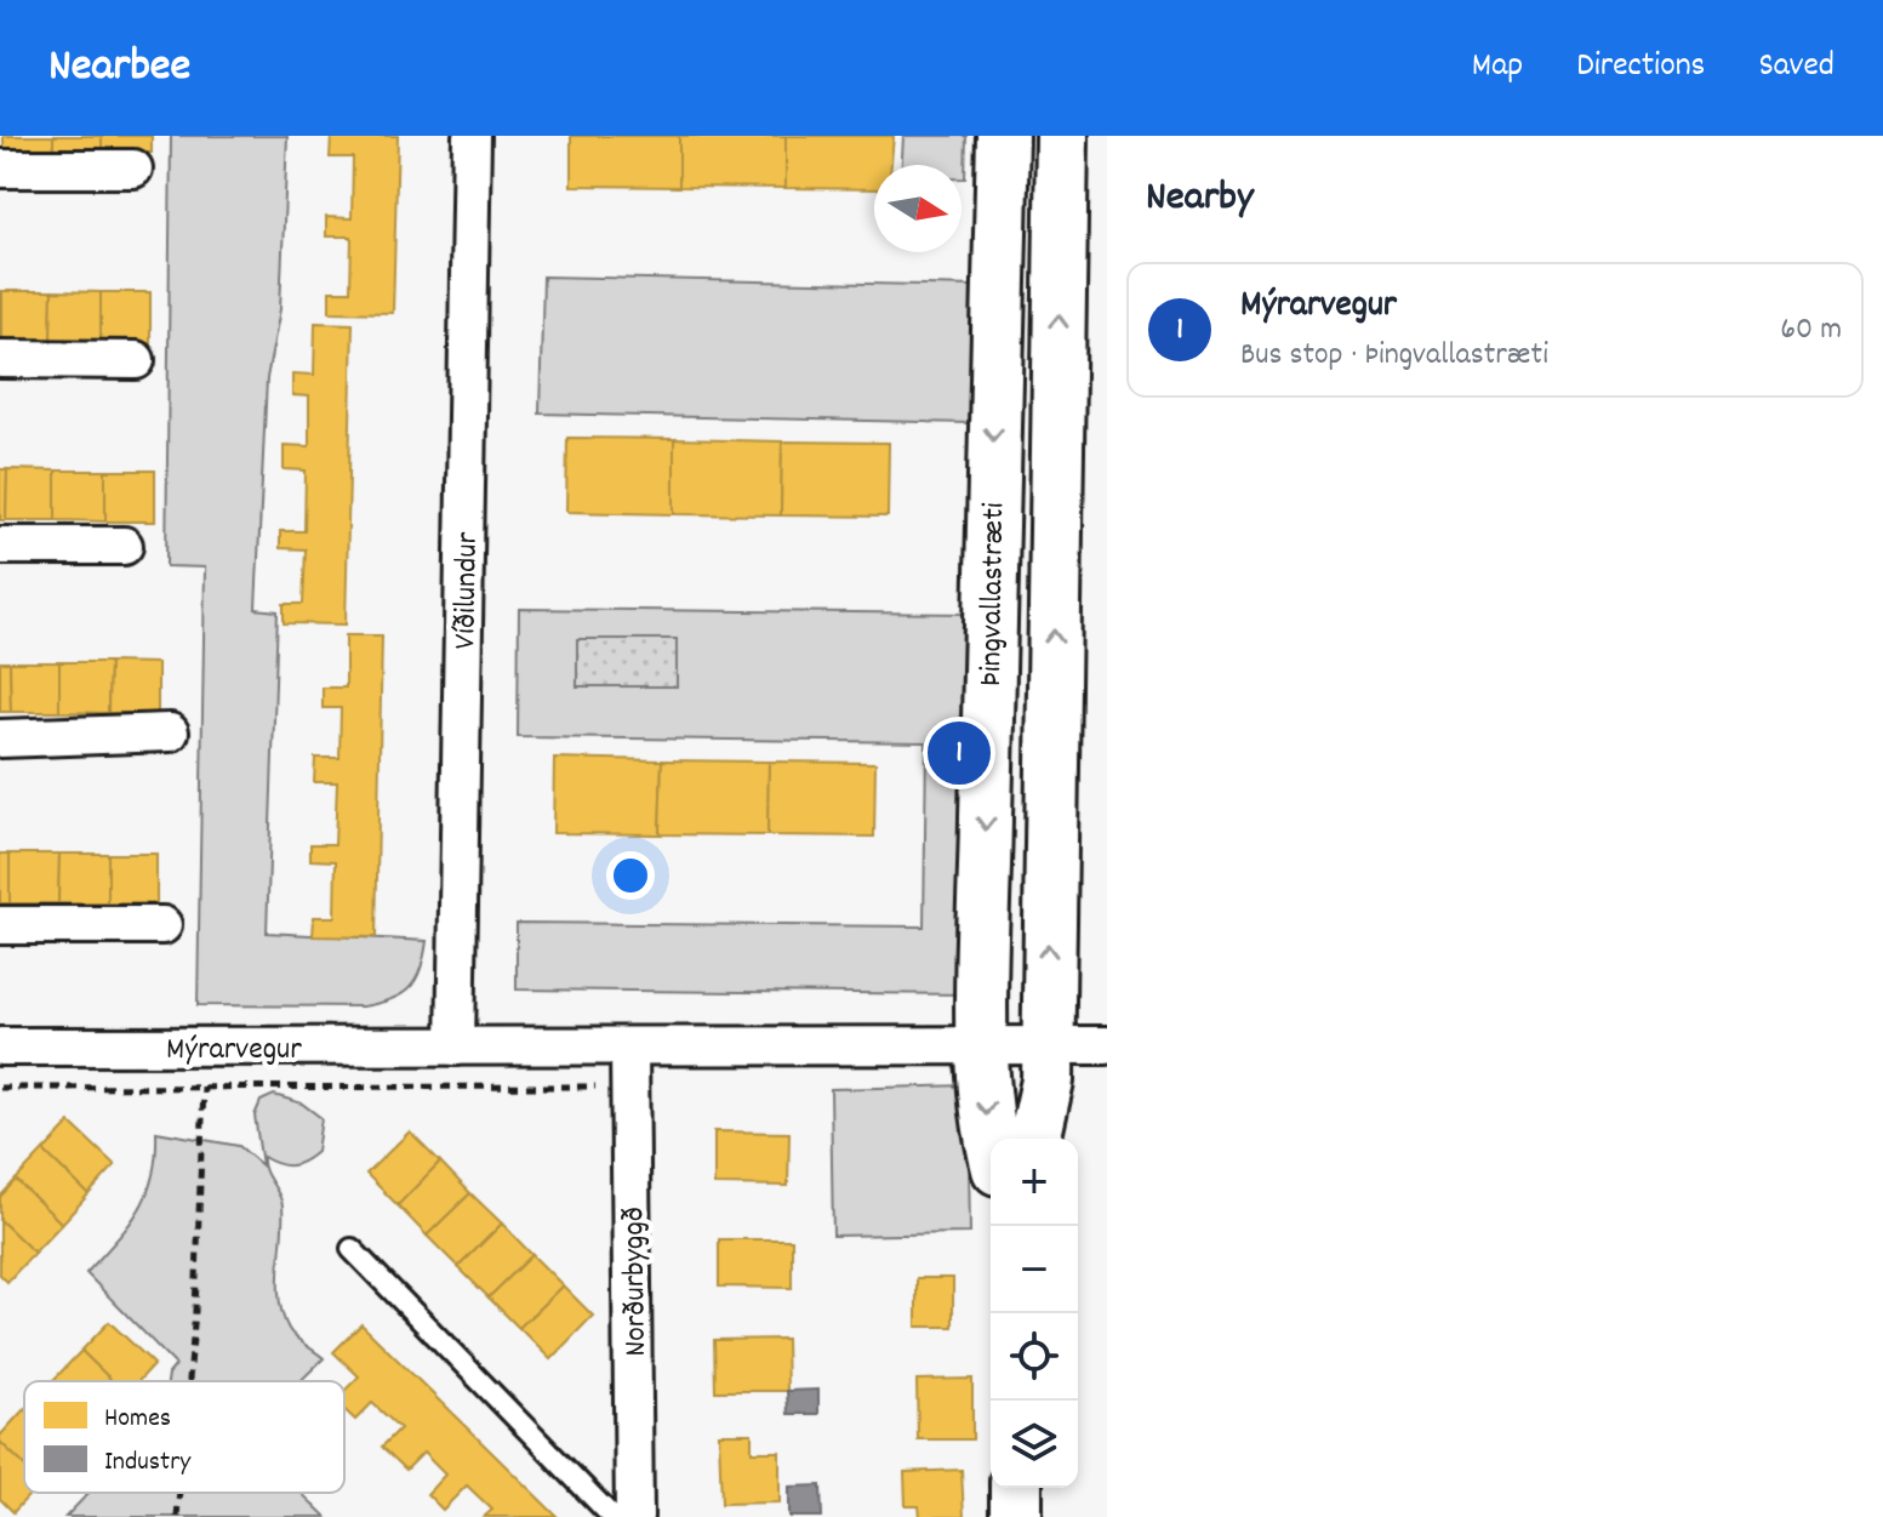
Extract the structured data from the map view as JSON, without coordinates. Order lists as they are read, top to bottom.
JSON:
{
  "streets": {
    "main road": ["Þingvallastræti"],
    "street": ["Víðilundur", "Mýrarvegur", "Norðurbyggð"]
  },
  "crossings": [
    ["Víðilundur", "Mýrarvegur"],
    ["Þingvallastræti", "Mýrarvegur"],
    ["Mýrarvegur", "Norðurbyggð"]
  ],
  "legend": ["Homes", "Industry"],
  "north": "right",
  "page": {
    "header": "Nearbee",
    "nav": ["Map", "Directions", "Saved"],
    "heading": "Nearby",
    "list": [
      {
        "mark": "1",
        "name": "Mýrarvegur",
        "note": "Bus stop · Þingvallastræti",
        "value": "60 m"
      }
    ],
    "pins": "1",
    "map_buttons": ["+", "−"]
  }
}
